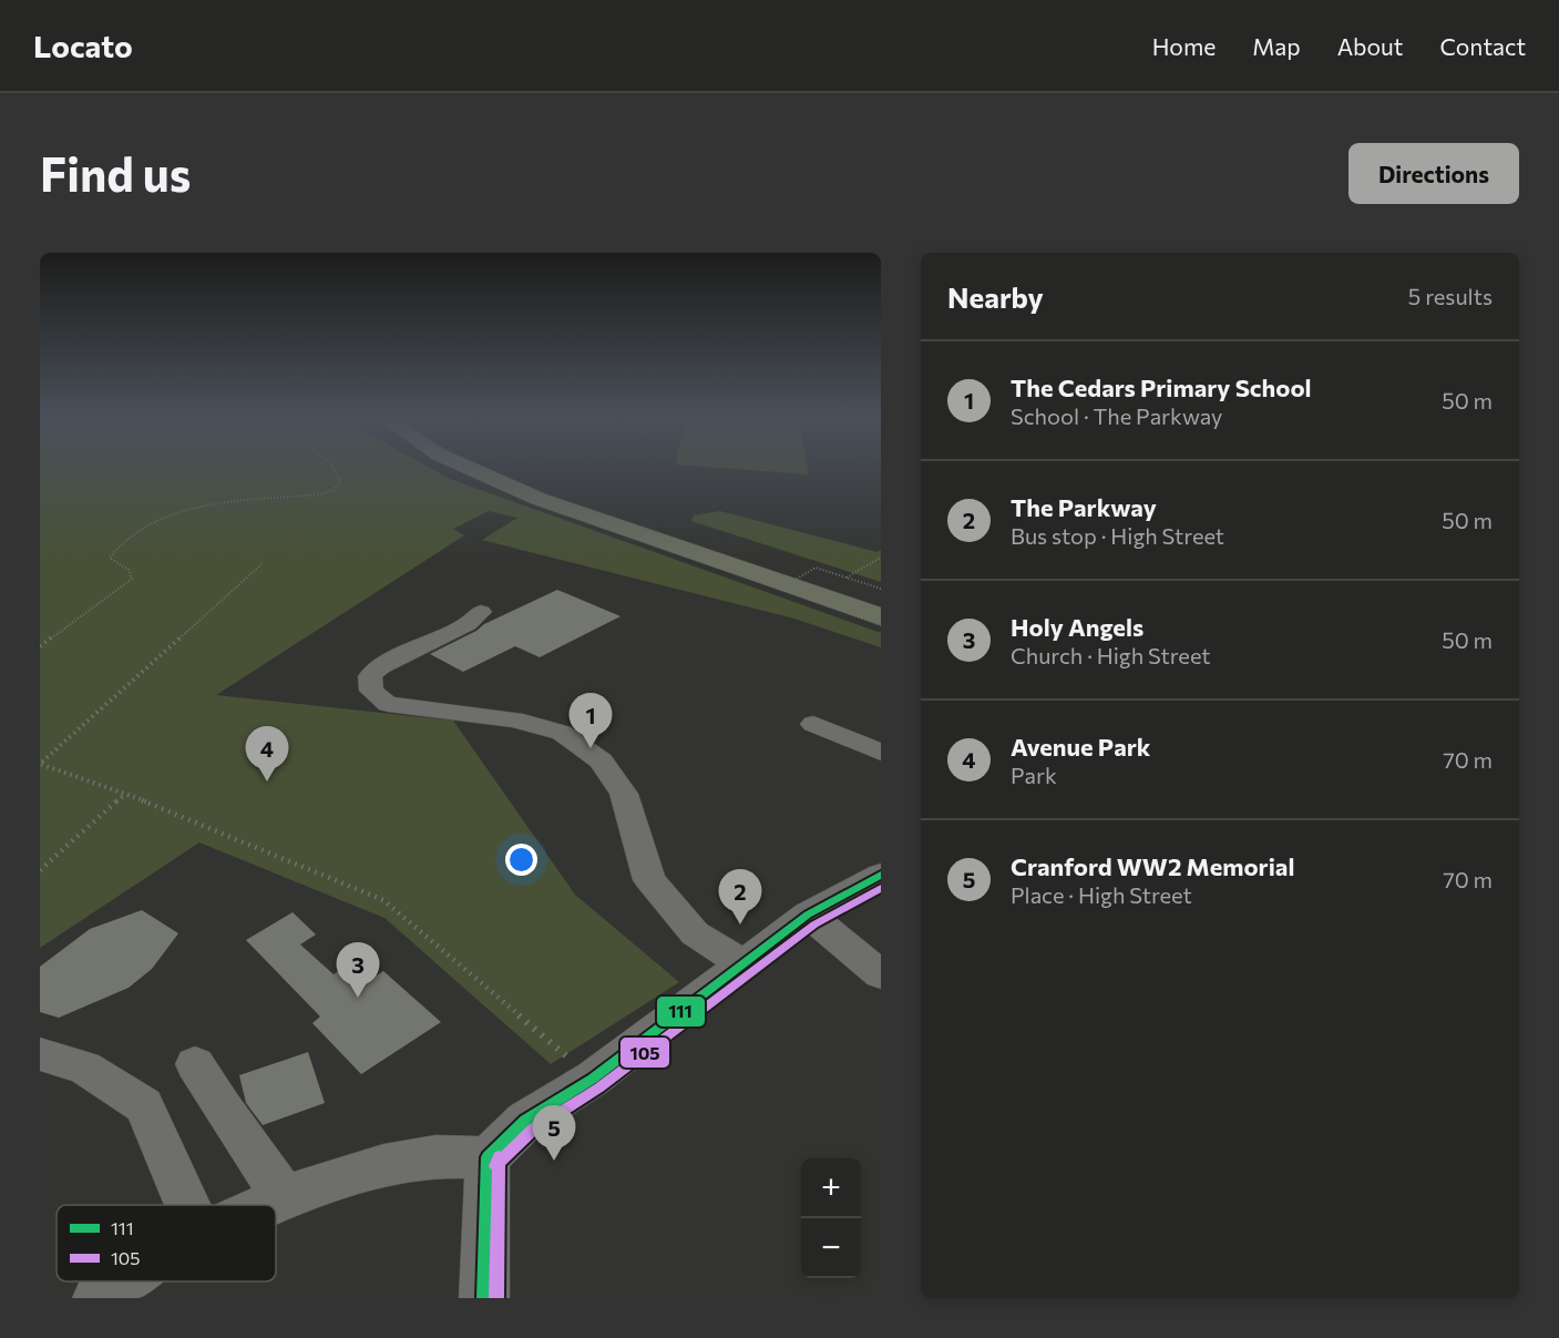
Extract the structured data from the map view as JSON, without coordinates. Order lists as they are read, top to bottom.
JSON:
{
  "lines": ["transit line 111", "transit line 105"],
  "legend": ["111", "105"],
  "page": {
    "header": "Locato",
    "nav": [
      "Home",
      "Map",
      "About",
      "Contact"
    ],
    "buttons": "Directions",
    "title": "Find us",
    "heading": ["Nearby", "5 results"],
    "list": [
      {
        "mark": "1",
        "name": "The Cedars Primary School",
        "note": "School · The Parkway",
        "value": "50 m"
      },
      {
        "mark": "2",
        "name": "The Parkway",
        "note": "Bus stop · High Street",
        "value": "50 m"
      },
      {
        "mark": "3",
        "name": "Holy Angels",
        "note": "Church · High Street",
        "value": "50 m"
      },
      {
        "mark": "4",
        "name": "Avenue Park",
        "note": "Park",
        "value": "70 m"
      },
      {
        "mark": "5",
        "name": "Cranford WW2 Memorial",
        "note": "Place · High Street",
        "value": "70 m"
      }
    ],
    "pins": [
      "1",
      "4",
      "2",
      "3",
      "5"
    ],
    "map_buttons": ["+", "−"]
  }
}
